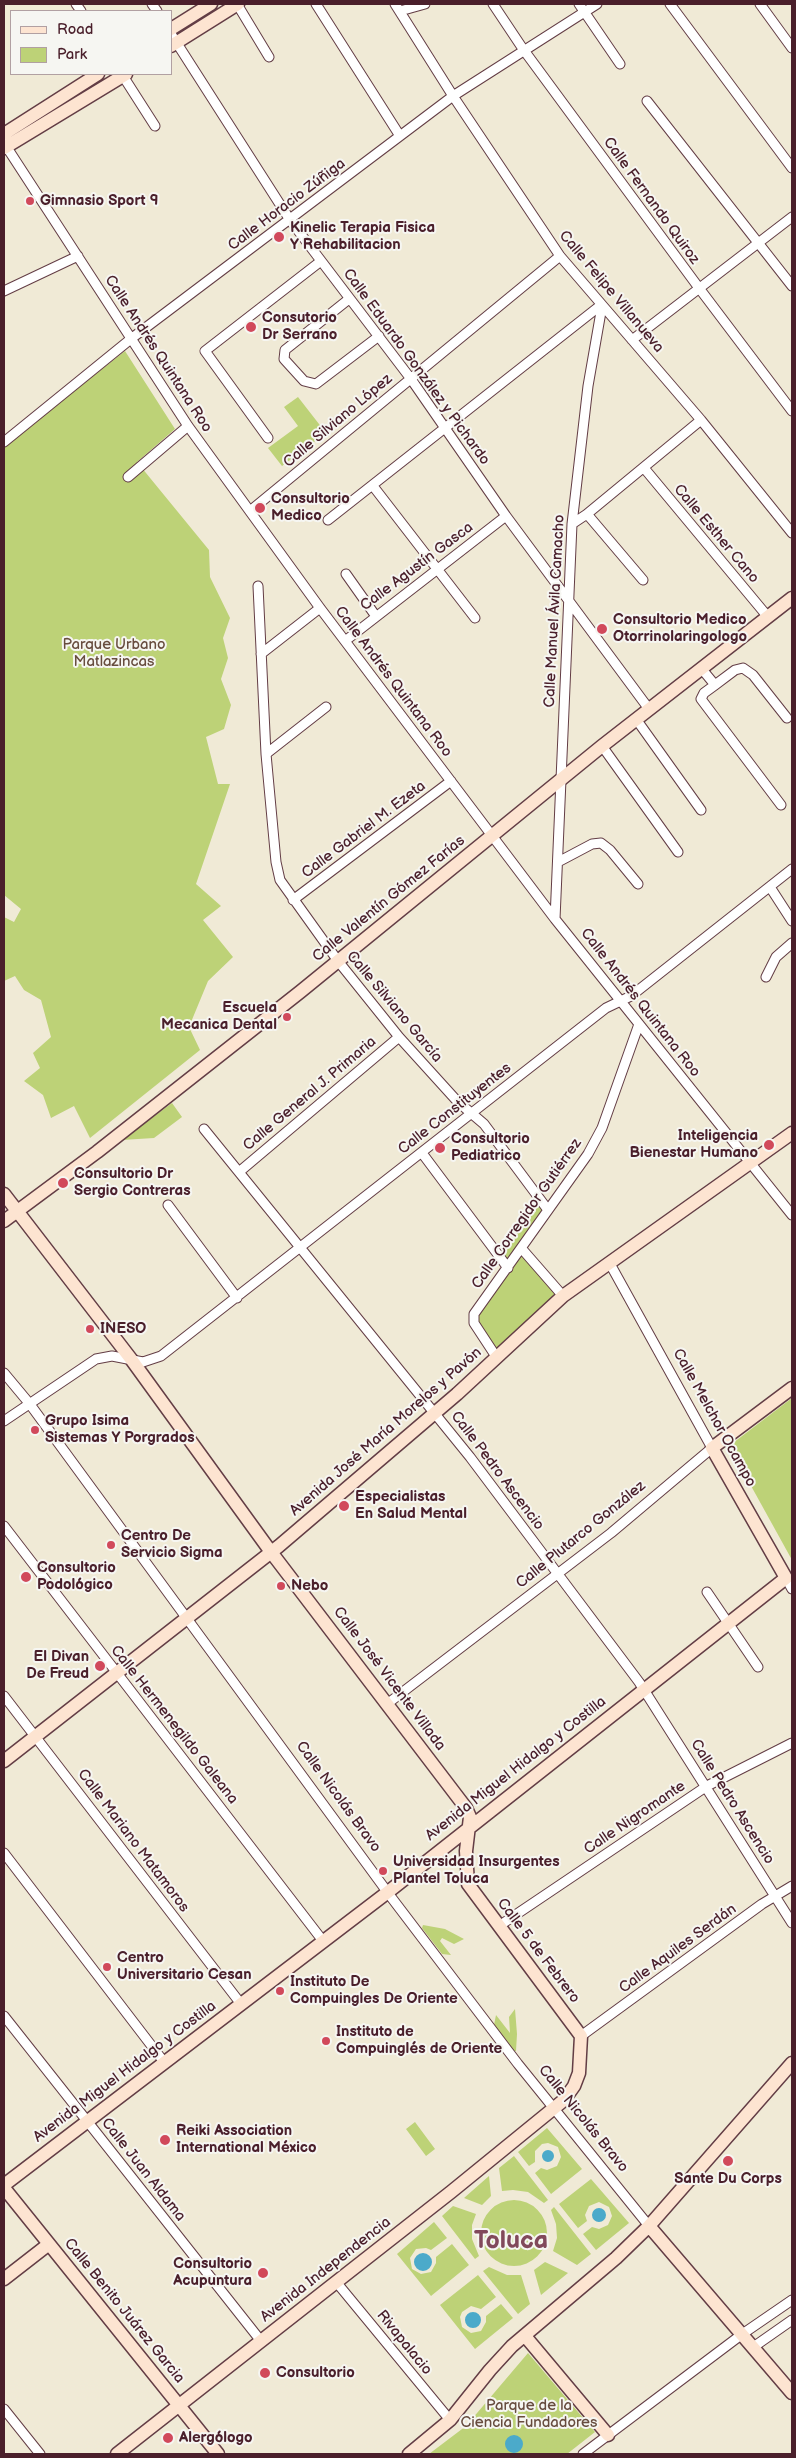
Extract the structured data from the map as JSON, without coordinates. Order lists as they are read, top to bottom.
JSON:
{
  "streets": {
    "main road": [
      "Calle Valentín Gómez Farías",
      "Calle Melchor Ocampo",
      "Avenida José María Morelos y Pavón",
      "Calle Plutarco González",
      "Calle José Vicente Villada",
      "Avenida Miguel Hidalgo y Costilla",
      "Calle Nicolás Bravo",
      "Calle 5 de Febrero",
      "Avenida Independencia",
      "Calle Benito Juárez Garcia"
    ],
    "street": [
      "Calle Fernando Quiroz",
      "Calle Horacio Zúñiga",
      "Calle Felipe Villanueva",
      "Calle Andrés Quintana Roo",
      "Calle Eduardo González y Pichardo",
      "Calle Silviano López",
      "Calle Esther Cano",
      "Calle Agustín Gasca",
      "Calle Manuel Ávila Camacho",
      "Calle Gabriel M. Ezeta",
      "Calle Silviano García",
      "Calle General J. Primaria",
      "Calle Constituyentes",
      "Calle Corregidor Gutiérrez",
      "Calle Pedro Ascencio",
      "Calle Hermenegildo Galeana",
      "Calle Nigromante",
      "Calle Mariano Matamoros",
      "Calle Aquiles Serdán",
      "Calle Juan Aldama",
      "Rivapalacio"
    ]
  },
  "crossings": [
    ["Calle Fernando Quiroz", "Calle Horacio Zúñiga"],
    ["Calle Horacio Zúñiga", "Calle Felipe Villanueva"],
    ["Calle Horacio Zúñiga", "Calle Andrés Quintana Roo"],
    ["Calle Horacio Zúñiga", "Calle Eduardo González y Pichardo"],
    ["Calle Felipe Villanueva", "Calle Silviano López"],
    ["Calle Felipe Villanueva", "Calle Manuel Ávila Camacho"],
    ["Calle Andrés Quintana Roo", "Calle Silviano López"],
    ["Calle Andrés Quintana Roo", "Calle Agustín Gasca"],
    ["Calle Andrés Quintana Roo", "Calle Manuel Ávila Camacho"],
    ["Calle Andrés Quintana Roo", "Calle Gabriel M. Ezeta"],
    ["Calle Andrés Quintana Roo", "Calle Valentín Gómez Farías"],
    ["Calle Andrés Quintana Roo", "Calle Constituyentes"],
    ["Calle Andrés Quintana Roo", "Calle Corregidor Gutiérrez"],
    ["Calle Andrés Quintana Roo", "Avenida José María Morelos y Pavón"],
    ["Calle Eduardo González y Pichardo", "Calle Silviano López"],
    ["Calle Eduardo González y Pichardo", "Calle Agustín Gasca"],
    ["Calle Eduardo González y Pichardo", "Calle Manuel Ávila Camacho"],
    ["Calle Eduardo González y Pichardo", "Calle Valentín Gómez Farías"],
    ["Calle Esther Cano", "Calle Valentín Gómez Farías"],
    ["Calle Manuel Ávila Camacho", "Calle Valentín Gómez Farías"],
    ["Calle Gabriel M. Ezeta", "Calle Silviano García"],
    ["Calle Valentín Gómez Farías", "Calle Silviano García"],
    ["Calle Valentín Gómez Farías", "Calle José Vicente Villada"],
    ["Calle Silviano García", "Calle General J. Primaria"],
    ["Calle Silviano García", "Calle Constituyentes"],
    ["Calle Silviano García", "Calle Corregidor Gutiérrez"],
    ["Calle General J. Primaria", "Calle Pedro Ascencio"],
    ["Calle Constituyentes", "Calle Pedro Ascencio"],
    ["Calle Constituyentes", "Calle José Vicente Villada"],
    ["Calle Constituyentes", "Calle Nicolás Bravo"],
    ["Calle Corregidor Gutiérrez", "Avenida José María Morelos y Pavón"],
    ["Calle Melchor Ocampo", "Avenida José María Morelos y Pavón"],
    ["Calle Melchor Ocampo", "Calle Plutarco González"],
    ["Calle Melchor Ocampo", "Avenida Miguel Hidalgo y Costilla"],
    ["Avenida José María Morelos y Pavón", "Calle Pedro Ascencio"],
    ["Avenida José María Morelos y Pavón", "Calle José Vicente Villada"],
    ["Avenida José María Morelos y Pavón", "Calle Hermenegildo Galeana"],
    ["Avenida José María Morelos y Pavón", "Calle Nicolás Bravo"],
    ["Avenida José María Morelos y Pavón", "Calle Mariano Matamoros"],
    ["Calle Pedro Ascencio", "Calle Plutarco González"],
    ["Calle Pedro Ascencio", "Avenida Miguel Hidalgo y Costilla"],
    ["Calle Pedro Ascencio", "Calle Nigromante"],
    ["Calle Pedro Ascencio", "Calle Aquiles Serdán"],
    ["Calle Plutarco González", "Calle José Vicente Villada"],
    ["Calle José Vicente Villada", "Avenida Miguel Hidalgo y Costilla"],
    ["Calle José Vicente Villada", "Calle 5 de Febrero"],
    ["Calle Hermenegildo Galeana", "Avenida Miguel Hidalgo y Costilla"],
    ["Avenida Miguel Hidalgo y Costilla", "Calle Nicolás Bravo"],
    ["Avenida Miguel Hidalgo y Costilla", "Calle Mariano Matamoros"],
    ["Avenida Miguel Hidalgo y Costilla", "Calle 5 de Febrero"],
    ["Avenida Miguel Hidalgo y Costilla", "Calle Juan Aldama"],
    ["Avenida Miguel Hidalgo y Costilla", "Calle Benito Juárez Garcia"],
    ["Calle Nicolás Bravo", "Avenida Independencia"],
    ["Calle Nigromante", "Calle 5 de Febrero"],
    ["Calle Aquiles Serdán", "Calle 5 de Febrero"],
    ["Calle Aquiles Serdán", "Avenida Independencia"],
    ["Calle 5 de Febrero", "Avenida Independencia"],
    ["Calle Juan Aldama", "Avenida Independencia"],
    ["Avenida Independencia", "Calle Benito Juárez Garcia"],
    ["Avenida Independencia", "Rivapalacio"]
  ],
  "districts": ["Toluca"],
  "parks": ["Parque Urbano Matlazincas", "Parque de la Ciencia Fundadores"],
  "places": [
    "Gimnasio Sport 9",
    "Kinelic Terapia Fisica Y Rehabilitacion",
    "Consutorio Dr Serrano",
    "Consultorio Medico",
    "Consultorio Medico Otorrinolaringologo",
    "Escuela Mecanica Dental",
    "Inteligencia Bienestar Humano",
    "Consultorio Pediatrico",
    "Consultorio Dr Sergio Contreras",
    "INESO",
    "Grupo Isima Sistemas Y Porgrados",
    "Especialistas En Salud Mental",
    "Centro De Servicio Sigma",
    "Consultorio Podológico",
    "Nebo",
    "El Divan De Freud",
    "Universidad Insurgentes Plantel Toluca",
    "Centro Universitario Cesan",
    "Instituto De Compuingles De Oriente",
    "Instituto de Compuinglés de Oriente",
    "Reiki Association International México",
    "Sante Du Corps",
    "Consultorio Acupuntura",
    "Consultorio",
    "Alergólogo"
  ],
  "legend": ["Road", "Park"]
}
